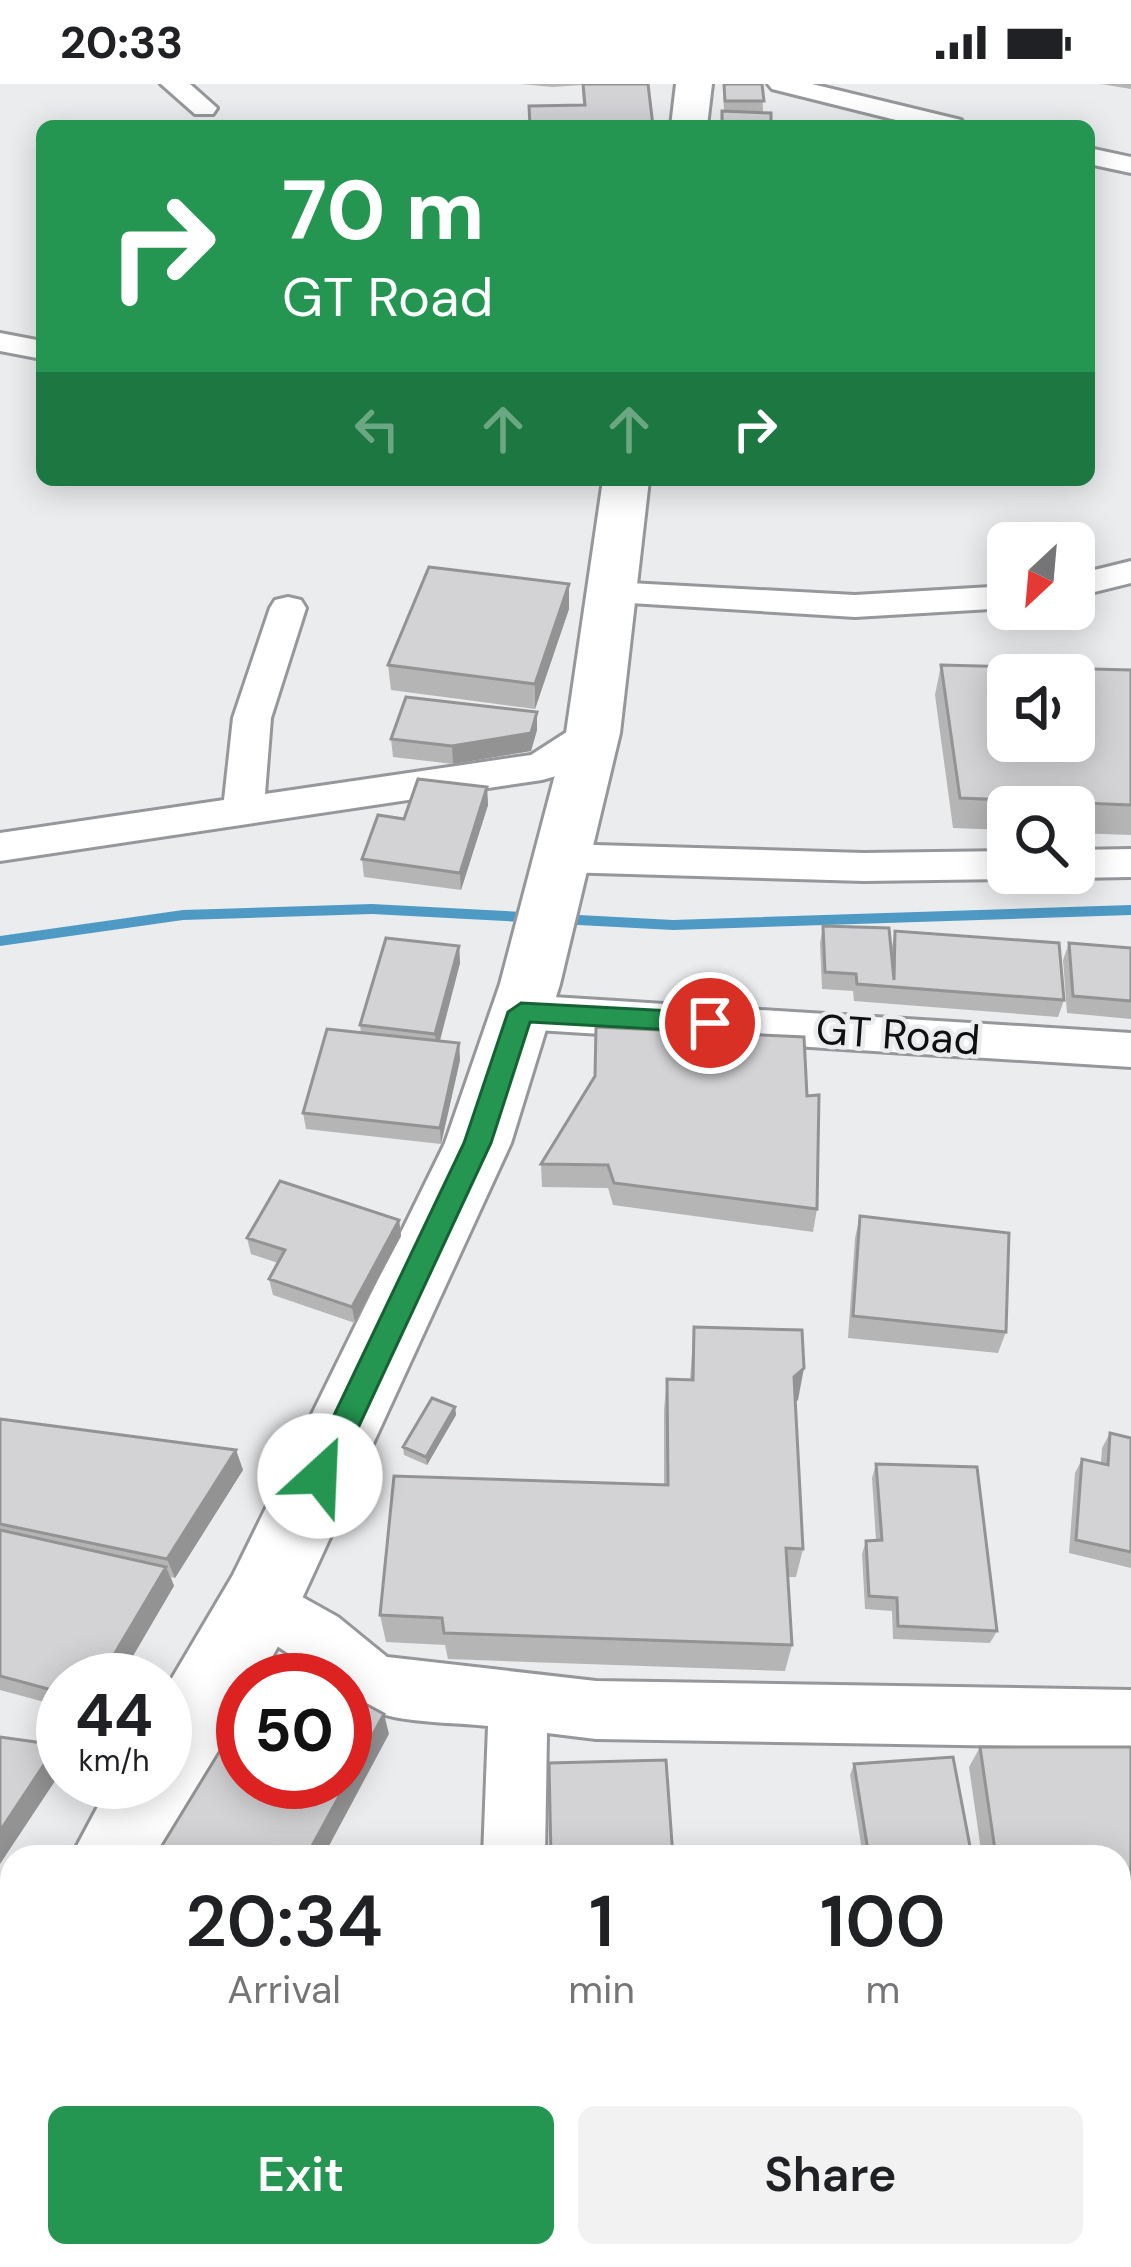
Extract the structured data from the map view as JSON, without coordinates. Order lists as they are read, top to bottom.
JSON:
{
  "streets": {
    "street": ["GT Road"]
  },
  "north": "bottom left",
  "page": {
    "status": "20:33",
    "turn": ["70 m", "GT Road"],
    "speed": "44 km/h",
    "limit": "50",
    "eta": [
      "20:34",
      "Arrival",
      "1",
      "min",
      "100",
      "m"
    ],
    "buttons": ["Exit", "Share"]
  }
}
